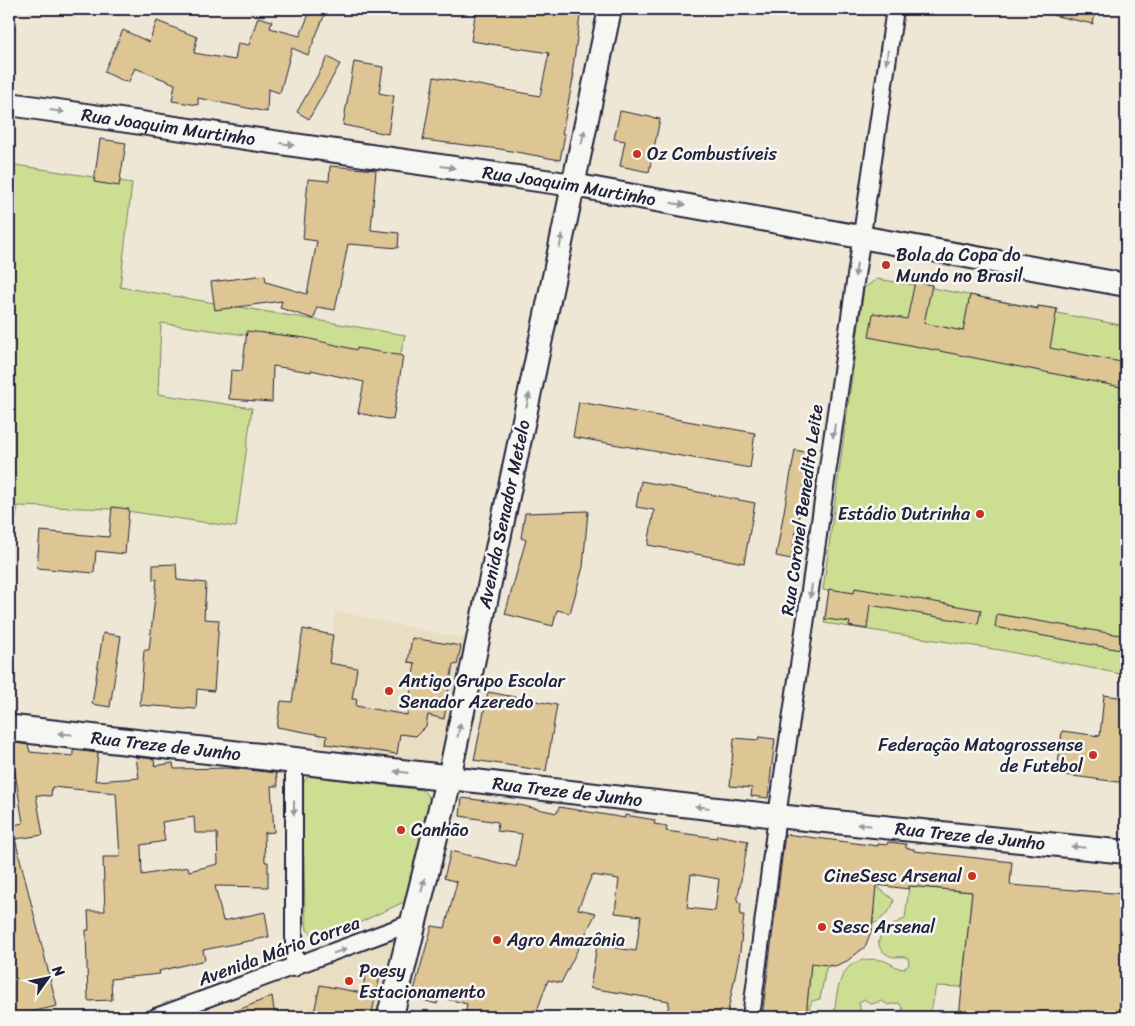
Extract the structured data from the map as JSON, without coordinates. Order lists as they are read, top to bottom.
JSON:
{
  "streets": {
    "main road": ["Avenida Senador Metelo", "Rua Treze de Junho"],
    "street": ["Rua Joaquim Murtinho", "Rua Coronel Benedito Leite", "Avenida Mário Correa"]
  },
  "crossings": [
    ["Rua Joaquim Murtinho", "Rua Coronel Benedito Leite"],
    ["Rua Joaquim Murtinho", "Avenida Senador Metelo"],
    ["Rua Coronel Benedito Leite", "Rua Treze de Junho"],
    ["Avenida Senador Metelo", "Rua Treze de Junho"],
    ["Avenida Senador Metelo", "Avenida Mário Correa"]
  ],
  "one_way": [
    "Rua Joaquim Murtinho",
    "Rua Coronel Benedito Leite",
    "Avenida Senador Metelo",
    "Rua Treze de Junho",
    "Avenida Mário Correa"
  ],
  "places": [
    "Oz Combustíveis",
    "Bola da Copa do Mundo no Brasil",
    "Estádio Dutrinha",
    "Antigo Grupo Escolar Senador Azeredo",
    "Federação Matogrossense de Futebol",
    "Canhão",
    "CineSesc Arsenal",
    "Sesc Arsenal",
    "Agro Amazônia",
    "Poesy Estacionamento"
  ],
  "north": "top right"
}
